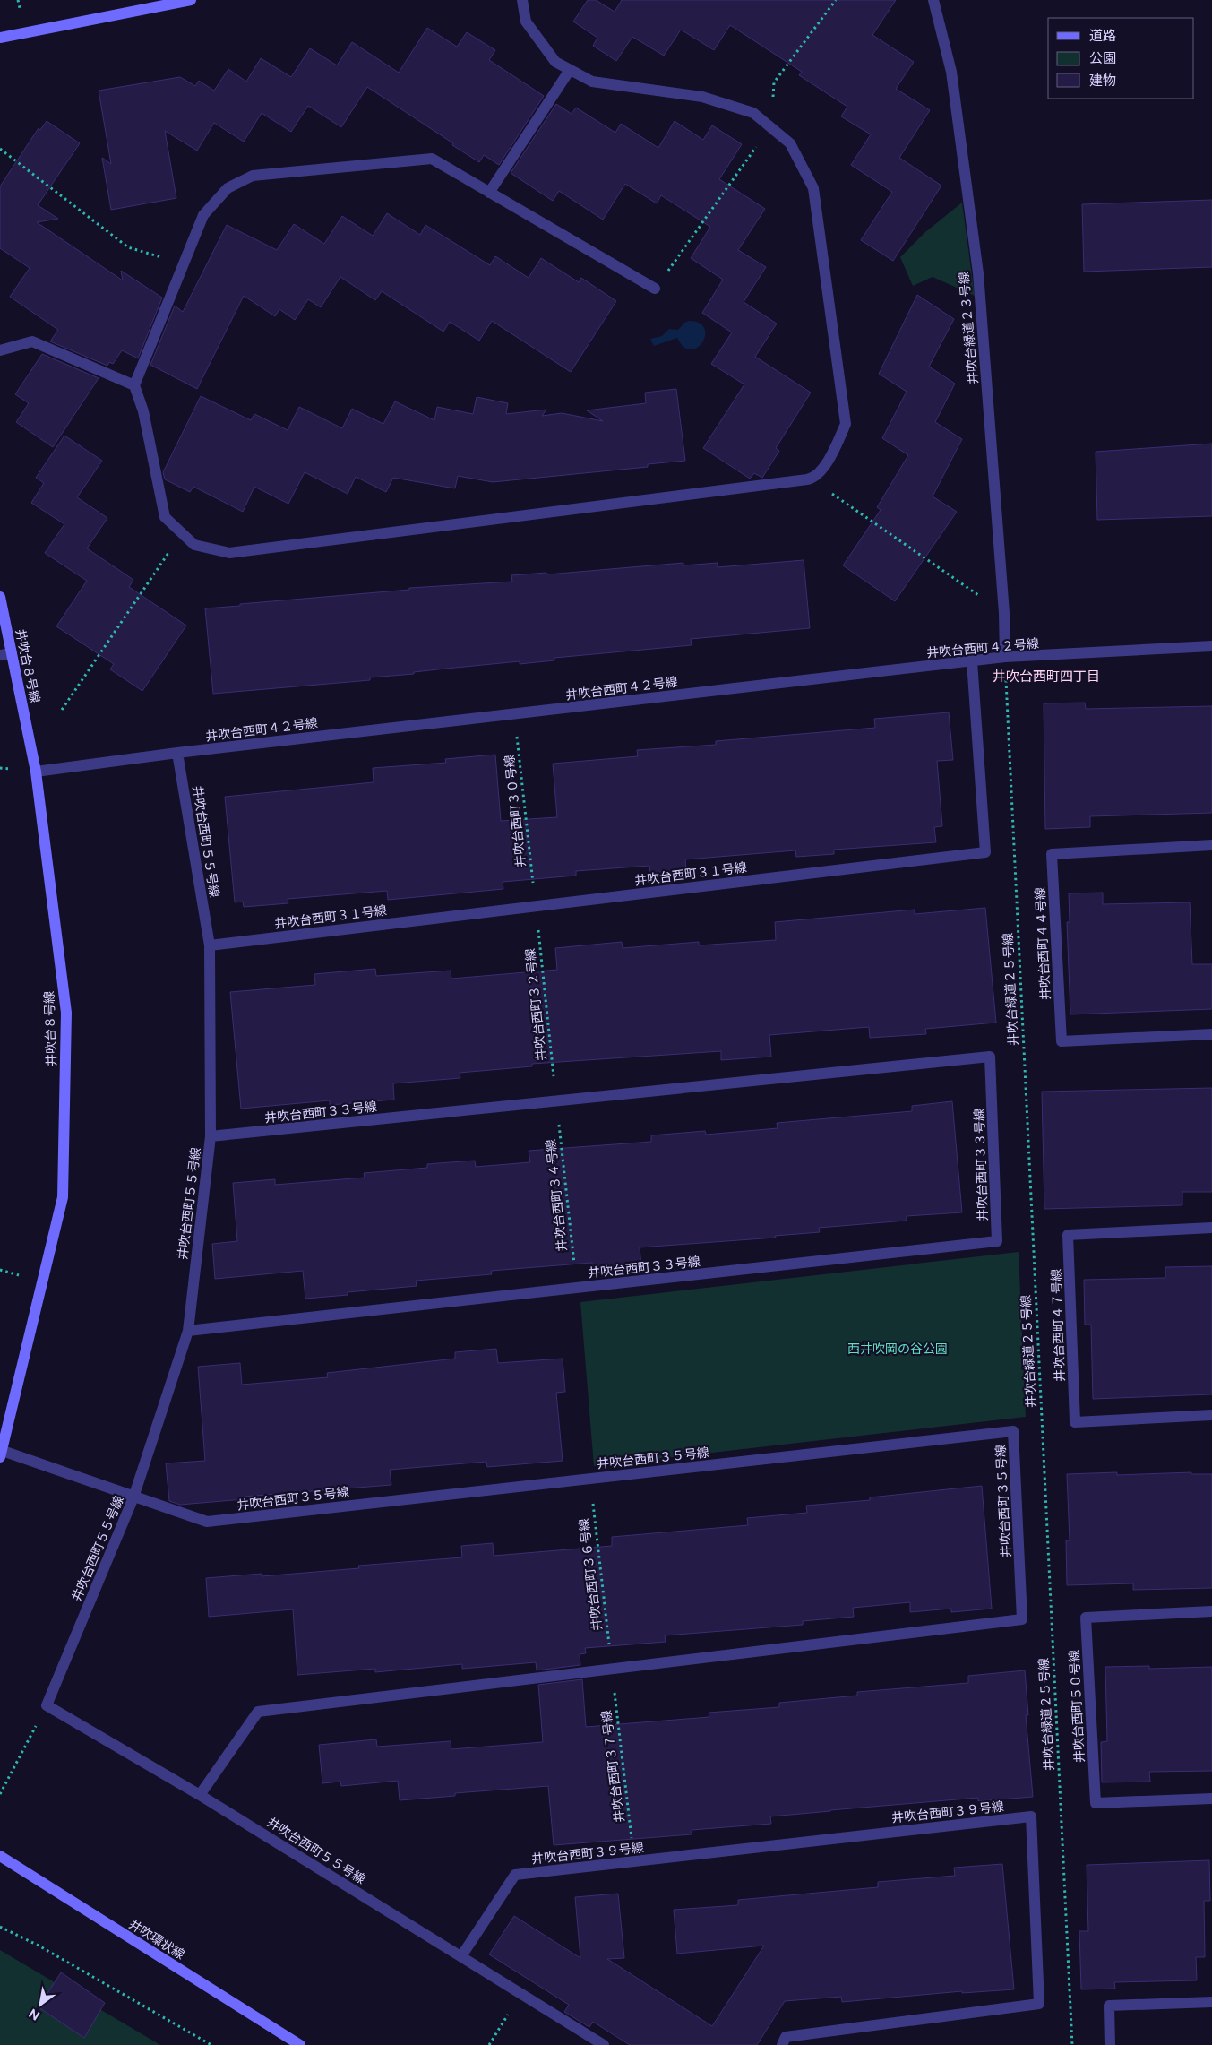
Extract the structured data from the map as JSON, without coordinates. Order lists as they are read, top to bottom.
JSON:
{
  "streets": {
    "street": [
      "井吹台緑道２３号線",
      "井吹台西町４２号線",
      "井吹台８号線",
      "井吹台西町５５号線",
      "井吹台西町３１号線",
      "井吹台西町４４号線",
      "井吹台西町３３号線",
      "井吹台西町４７号線",
      "井吹台西町３５号線",
      "井吹台西町５０号線",
      "井吹台西町３９号線",
      "井吹環状線"
    ],
    "path": [
      "井吹台西町３０号線",
      "井吹台緑道２５号線",
      "井吹台西町３２号線",
      "井吹台西町３４号線",
      "井吹台西町３６号線",
      "井吹台西町３７号線"
    ]
  },
  "crossings": [
    ["井吹台緑道２３号線", "井吹台西町４２号線"],
    ["井吹台緑道２３号線", "井吹台緑道２５号線"],
    ["井吹台西町４２号線", "井吹台８号線"],
    ["井吹台西町４２号線", "井吹台西町３０号線"],
    ["井吹台西町４２号線", "井吹台西町５５号線"],
    ["井吹台西町４２号線", "井吹台西町３１号線"],
    ["井吹台西町４２号線", "井吹台緑道２５号線"],
    ["井吹台８号線", "井吹台西町３５号線"],
    ["井吹台西町３０号線", "井吹台西町３１号線"],
    ["井吹台西町３０号線", "井吹台西町３２号線"],
    ["井吹台西町５５号線", "井吹台西町３１号線"],
    ["井吹台西町５５号線", "井吹台西町３３号線"],
    ["井吹台西町５５号線", "井吹台西町３５号線"],
    ["井吹台西町５５号線", "井吹台西町３９号線"],
    ["井吹台西町３１号線", "井吹台西町３２号線"],
    ["井吹台西町３２号線", "井吹台西町３３号線"],
    ["井吹台西町３２号線", "井吹台西町３４号線"],
    ["井吹台西町３３号線", "井吹台西町３４号線"],
    ["井吹台西町３５号線", "井吹台西町３６号線"],
    ["井吹台西町３５号線", "井吹台西町３７号線"],
    ["井吹台西町３６号線", "井吹台西町３７号線"],
    ["井吹台西町３７号線", "井吹台西町３９号線"]
  ],
  "districts": ["井吹台西町四丁目"],
  "parks": ["西井吹岡の谷公園"],
  "legend": ["道路", "公園", "建物"],
  "north": "bottom left"
}
